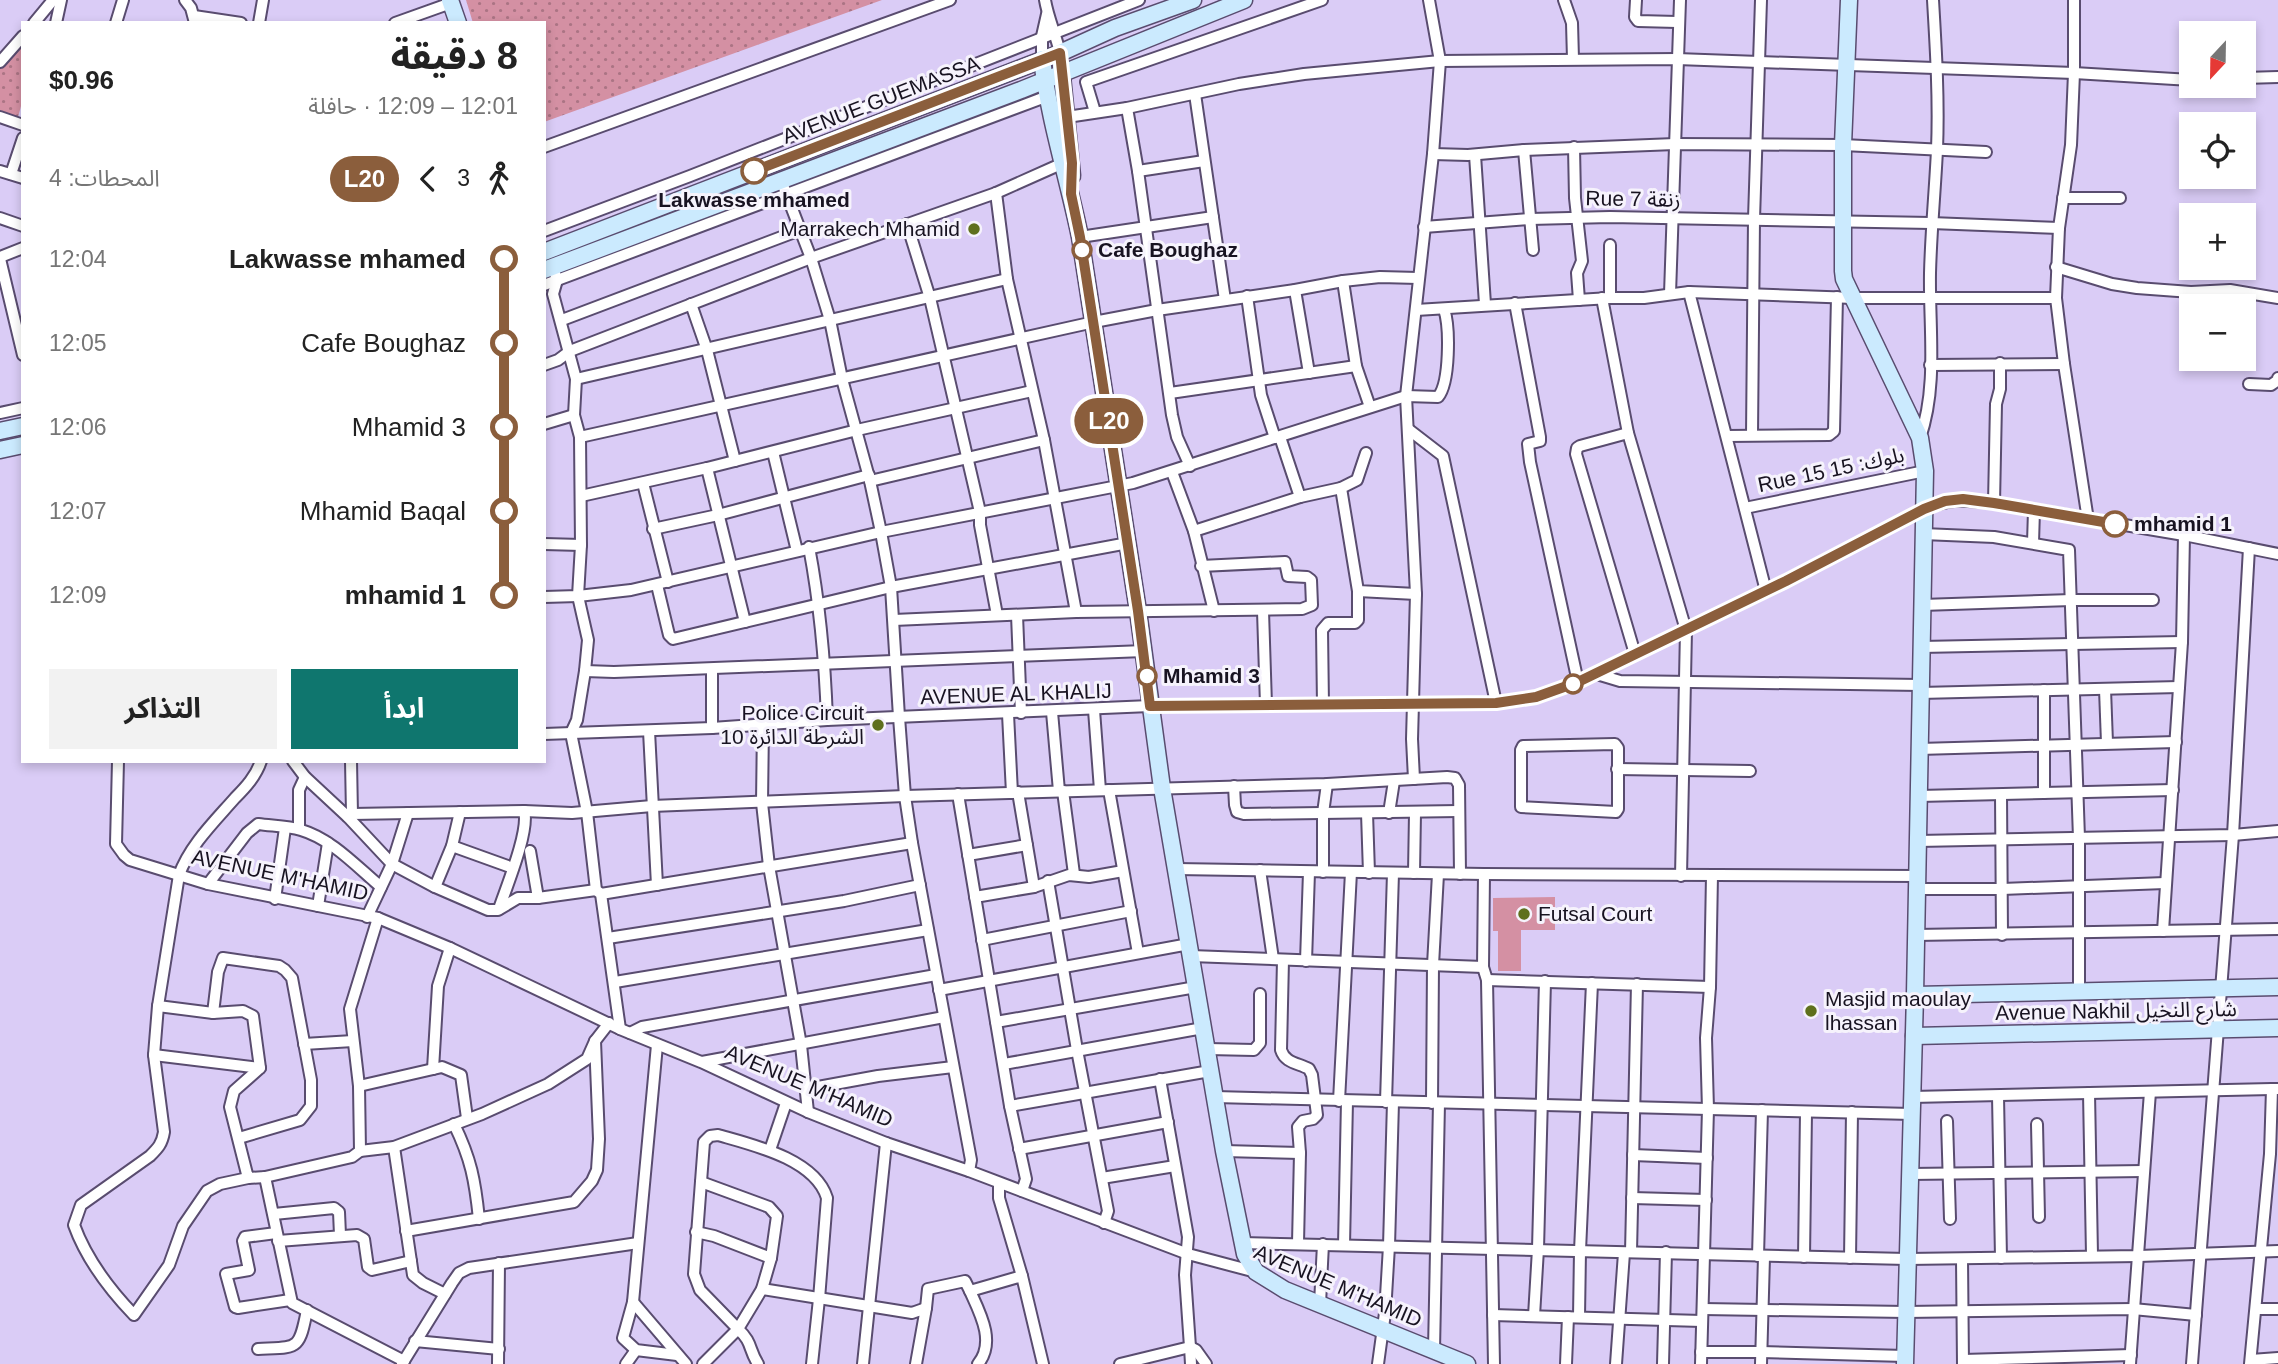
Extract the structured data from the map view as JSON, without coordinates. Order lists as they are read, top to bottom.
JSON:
{
  "streets": {
    "street": [
      "AVENUE GUEMASSA",
      "Rue 7 زنقة",
      "Rue 15 بلوك: 15",
      "AVENUE AL KHALIJ",
      "AVENUE M'HAMID",
      "Avenue Nakhil شارع النخيل"
    ]
  },
  "places": [
    "Lakwasse mhamed",
    "Marrakech Mhamid",
    "Cafe Boughaz",
    "mhamid 1",
    "Mhamid 3",
    "Police Circuit 10 الشرطة الدائرة",
    "Futsal Court",
    "Masjid maoulay lhassan"
  ],
  "lines": ["bus line L20"],
  "north": "bottom",
  "page": {
    "on_map": "L20",
    "map_buttons": ["+", "−"],
    "heading": ["8 دقيقة", "12:01 – 12:09 · حافلة", "$0.96"],
    "legs": ["3", "L20", "المحطات: 4"],
    "list": [
      {
        "name": "Lakwasse mhamed",
        "value": "12:04"
      },
      {
        "name": "Cafe Boughaz",
        "value": "12:05"
      },
      {
        "name": "Mhamid 3",
        "value": "12:06"
      },
      {
        "name": "Mhamid Baqal",
        "value": "12:07"
      },
      {
        "name": "mhamid 1",
        "value": "12:09"
      }
    ],
    "buttons": ["ابدأ", "التذاكر"]
  }
}
